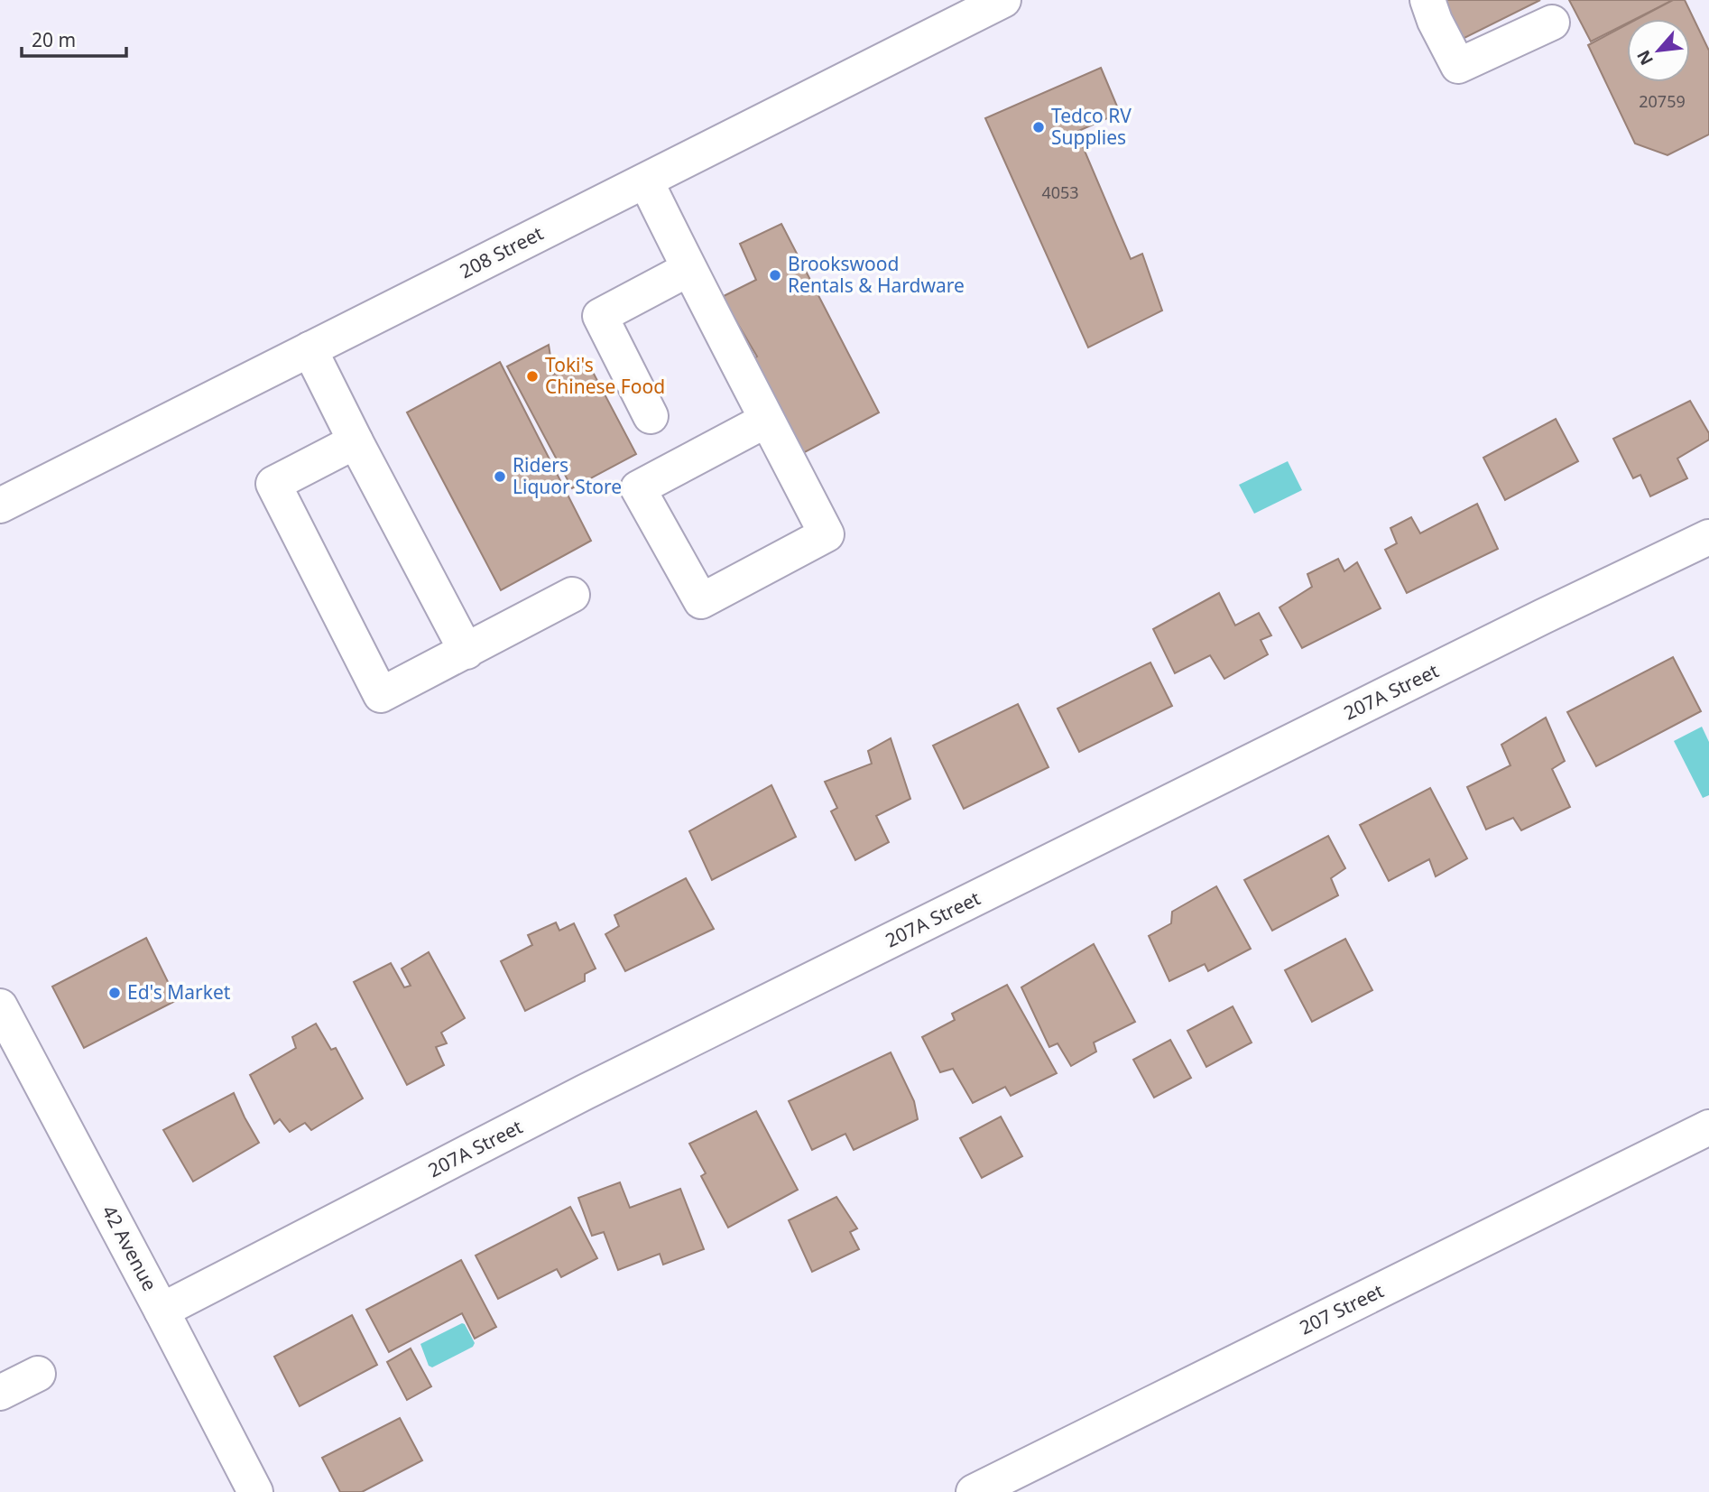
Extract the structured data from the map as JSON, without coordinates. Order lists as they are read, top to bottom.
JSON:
{
  "streets": {
    "street": [
      "208 Street",
      "207A Street",
      "42 Avenue",
      "207 Street"
    ]
  },
  "crossings": [
    ["207A Street", "42 Avenue"]
  ],
  "places": [
    "Tedco RV Supplies",
    "Brookswood Rentals & Hardware",
    "Toki's Chinese Food",
    "Riders Liquor Store",
    "Ed's Market"
  ],
  "house_numbers": ["20759", "4053"],
  "scale_bar": "20 m",
  "north": "bottom left"
}
